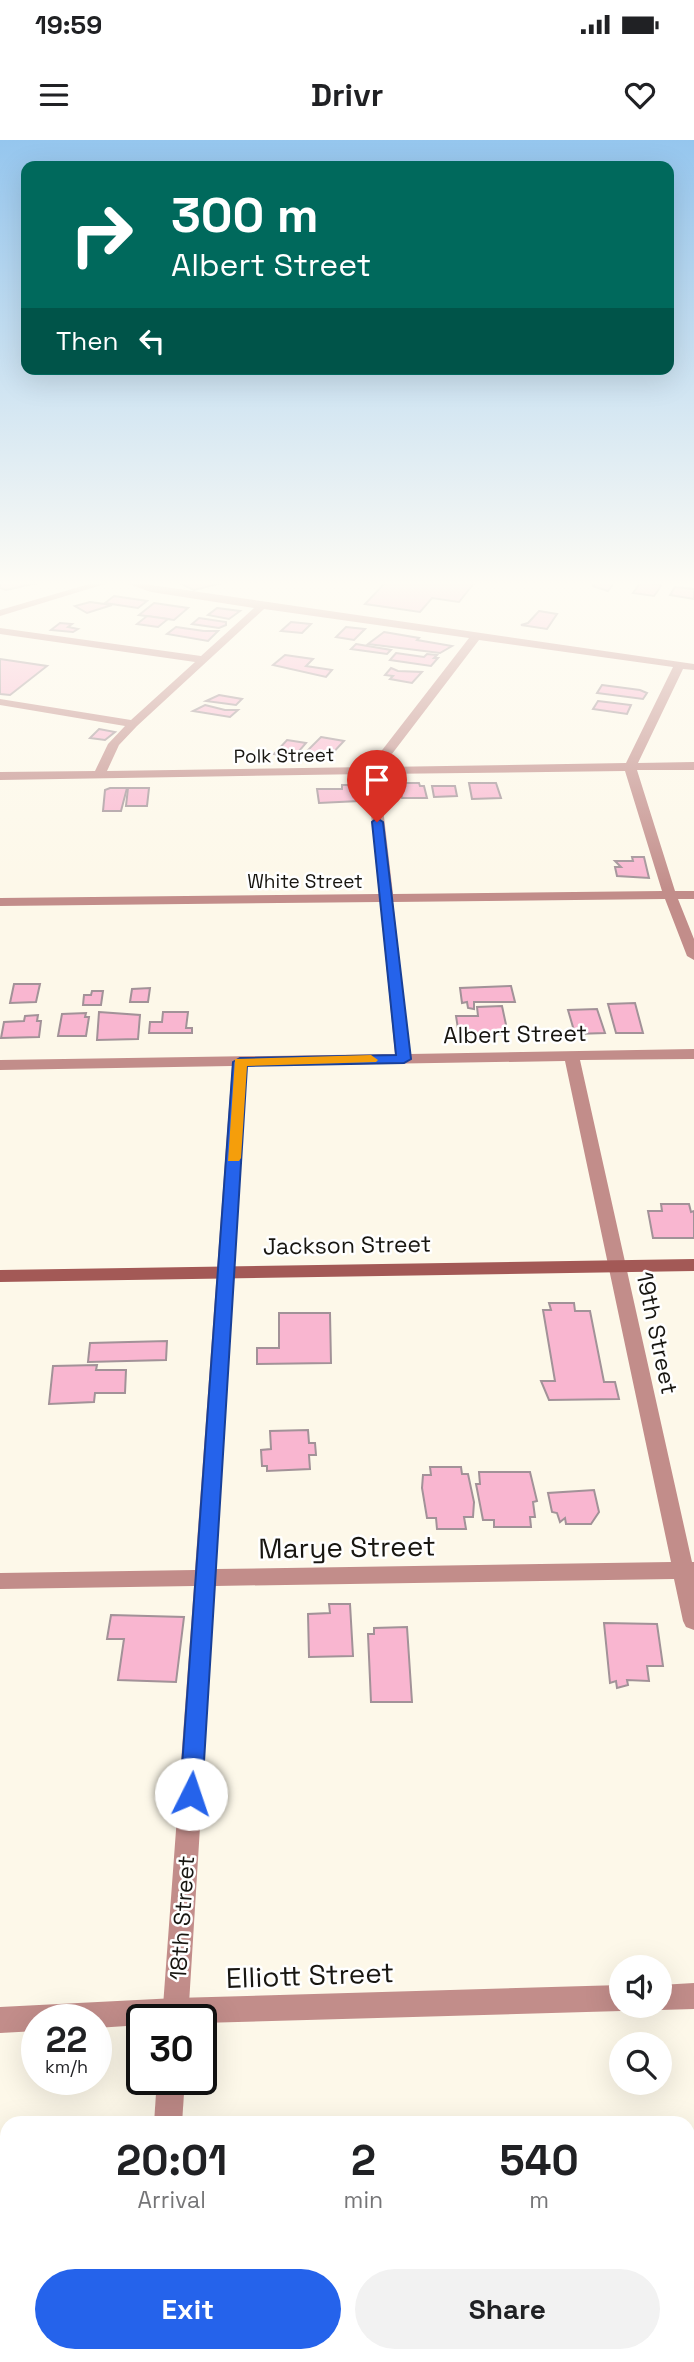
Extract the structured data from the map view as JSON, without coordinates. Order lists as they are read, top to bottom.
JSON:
{
  "streets": {
    "main road": ["Jackson Street"],
    "street": [
      "Polk Street",
      "White Street",
      "Albert Street",
      "19th Street",
      "Marye Street",
      "18th Street",
      "Elliott Street"
    ]
  },
  "crossings": [
    ["Albert Street", "19th Street"],
    ["Albert Street", "18th Street"],
    ["Jackson Street", "19th Street"],
    ["Jackson Street", "18th Street"],
    ["19th Street", "Marye Street"],
    ["Marye Street", "18th Street"]
  ],
  "page": {
    "status": "19:59",
    "header": "Drivr",
    "turn": ["300 m", "Albert Street"],
    "then": "Then",
    "speed": "22 km/h",
    "limit": "30",
    "eta": [
      "20:01",
      "Arrival",
      "2",
      "min",
      "540",
      "m"
    ],
    "buttons": ["Exit", "Share"]
  }
}
